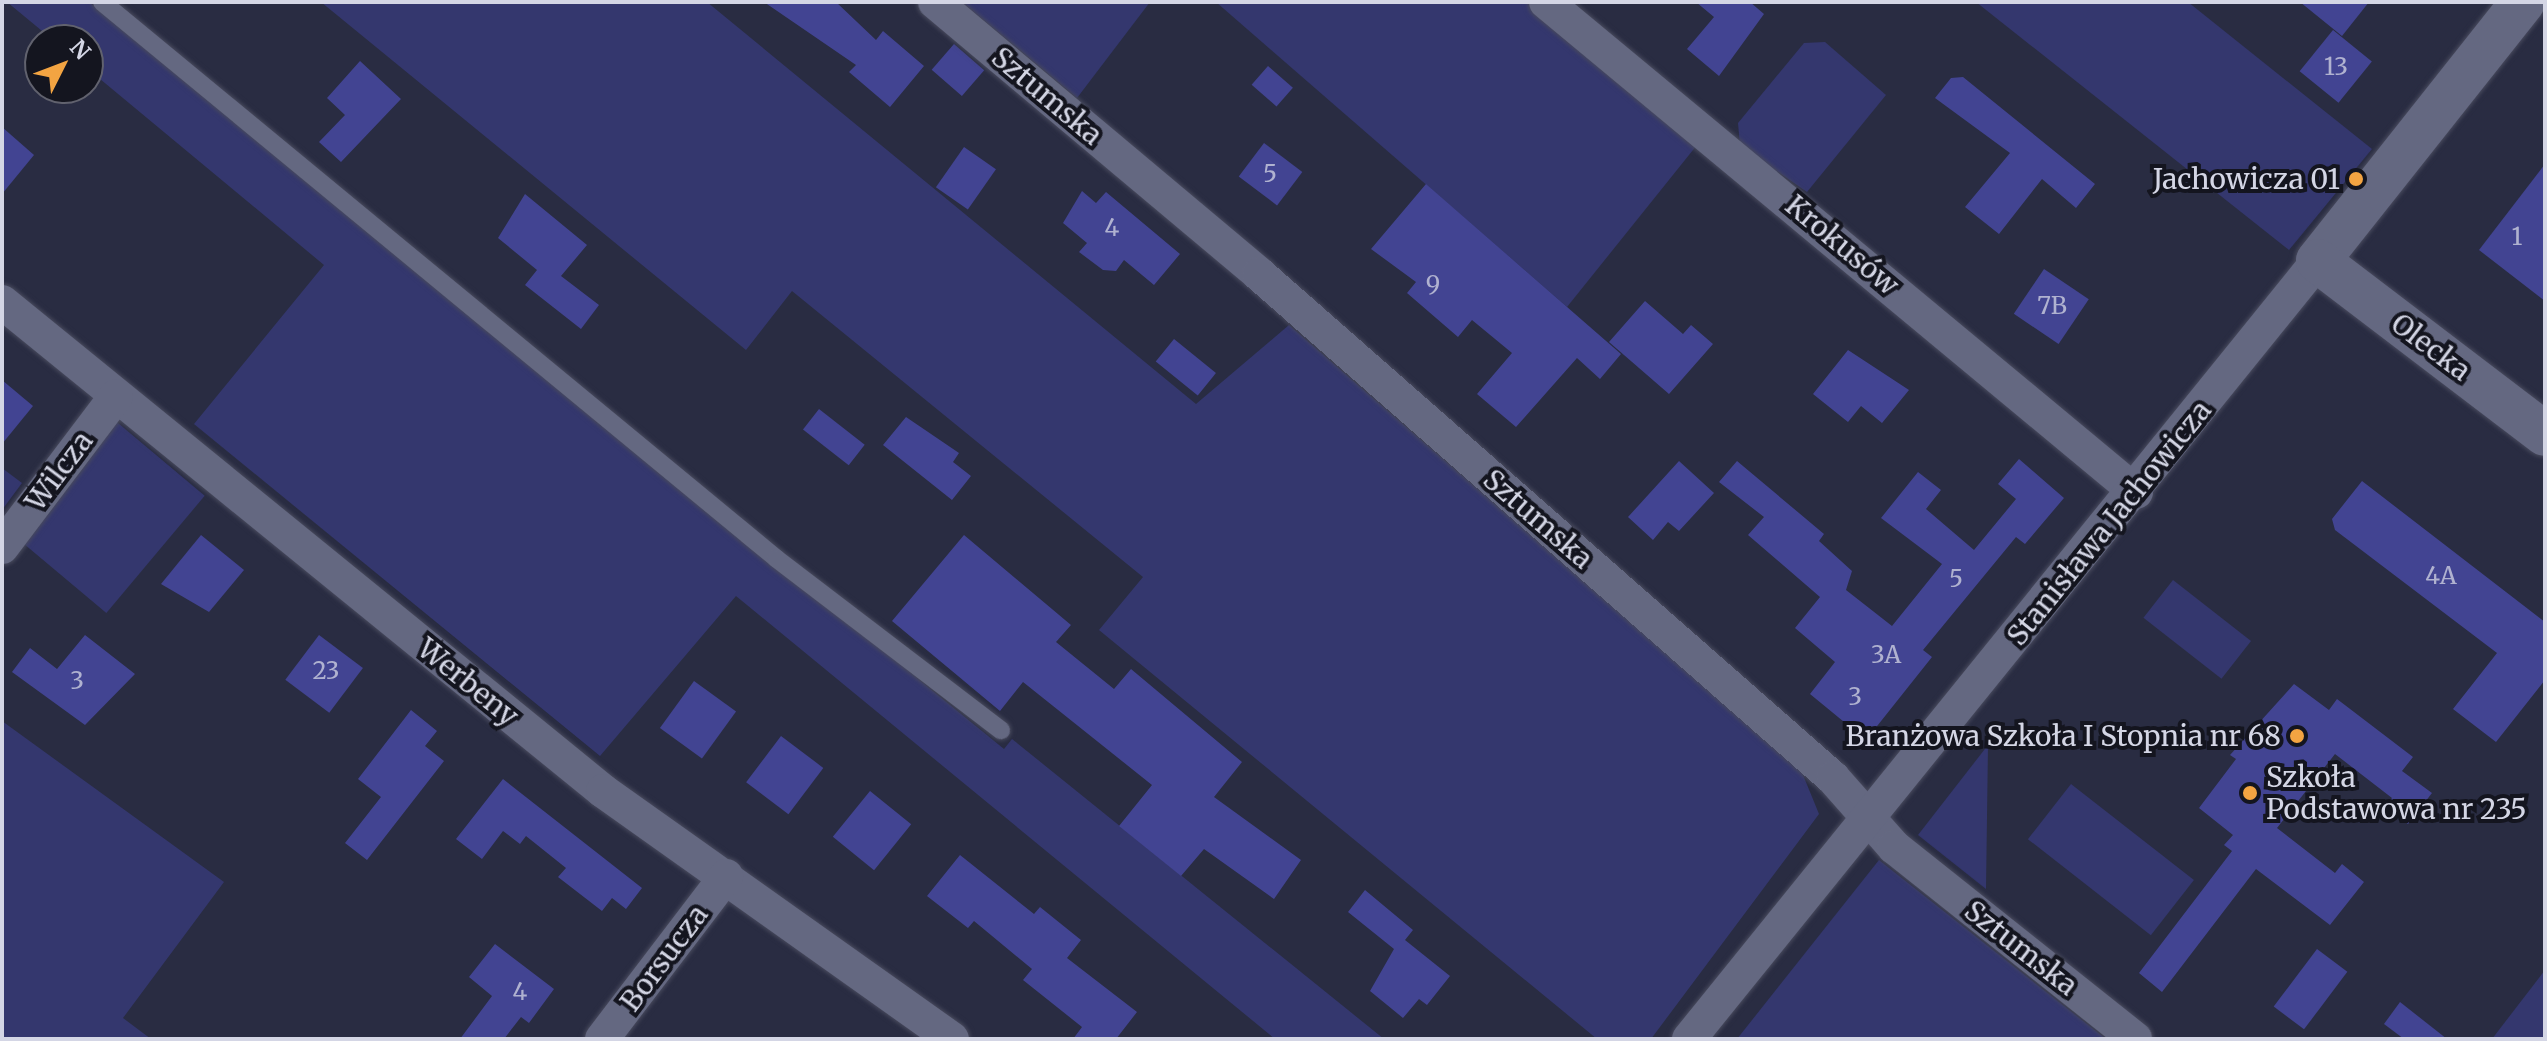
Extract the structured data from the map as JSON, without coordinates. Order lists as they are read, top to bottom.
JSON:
{
  "streets": {
    "street": [
      "Sztumska",
      "Krokusów",
      "Olecka",
      "Wilcza",
      "Stanisława Jachowicza",
      "Werbeny",
      "Borsucza"
    ]
  },
  "crossings": [
    ["Sztumska", "Stanisława Jachowicza"],
    ["Krokusów", "Stanisława Jachowicza"],
    ["Olecka", "Stanisława Jachowicza"],
    ["Wilcza", "Werbeny"],
    ["Werbeny", "Borsucza"]
  ],
  "places": ["Jachowicza 01", "Branżowa Szkoła I Stopnia nr 68", "Szkoła Podstawowa nr 235"],
  "house_numbers": [
    "13",
    "5",
    "4",
    "1",
    "9",
    "7B",
    "4A",
    "5",
    "3A",
    "23",
    "3",
    "3",
    "4"
  ],
  "north": "top right"
}
